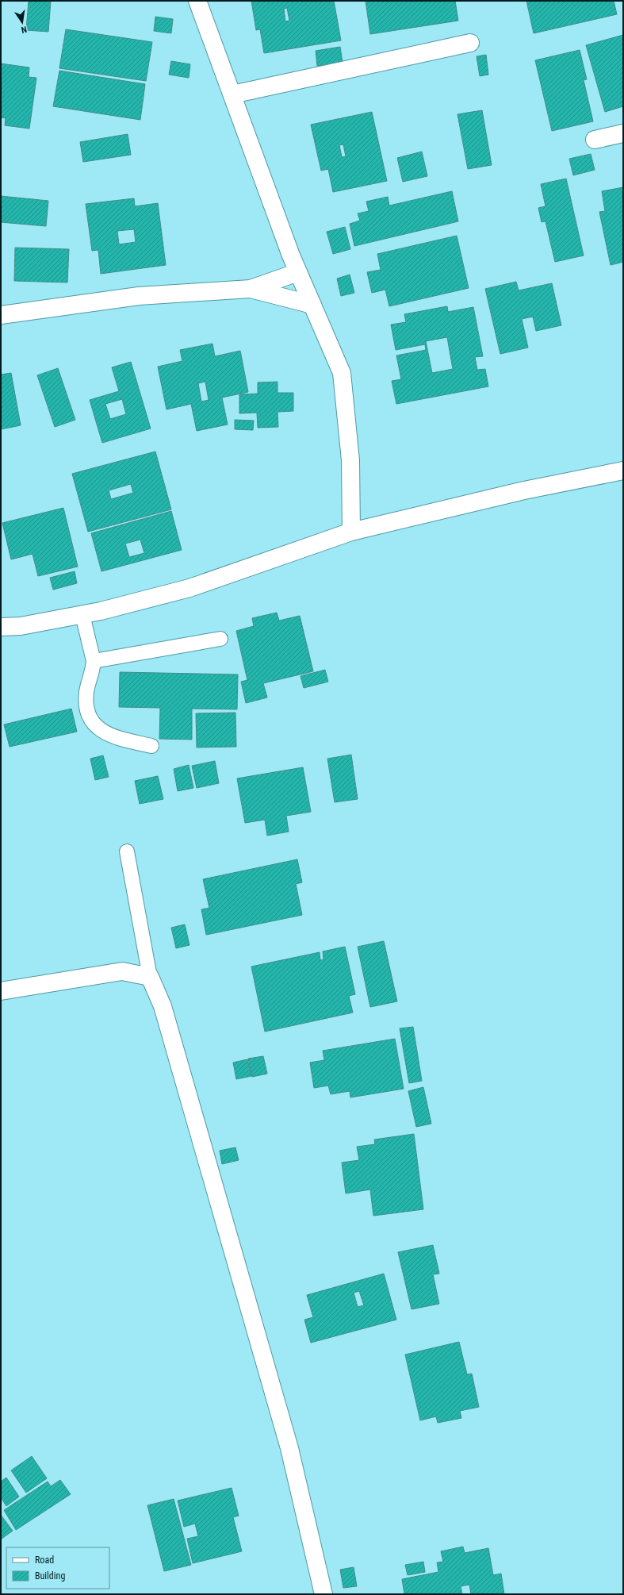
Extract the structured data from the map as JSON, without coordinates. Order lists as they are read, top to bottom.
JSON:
{
  "legend": ["Road", "Building"],
  "north": "bottom"
}
